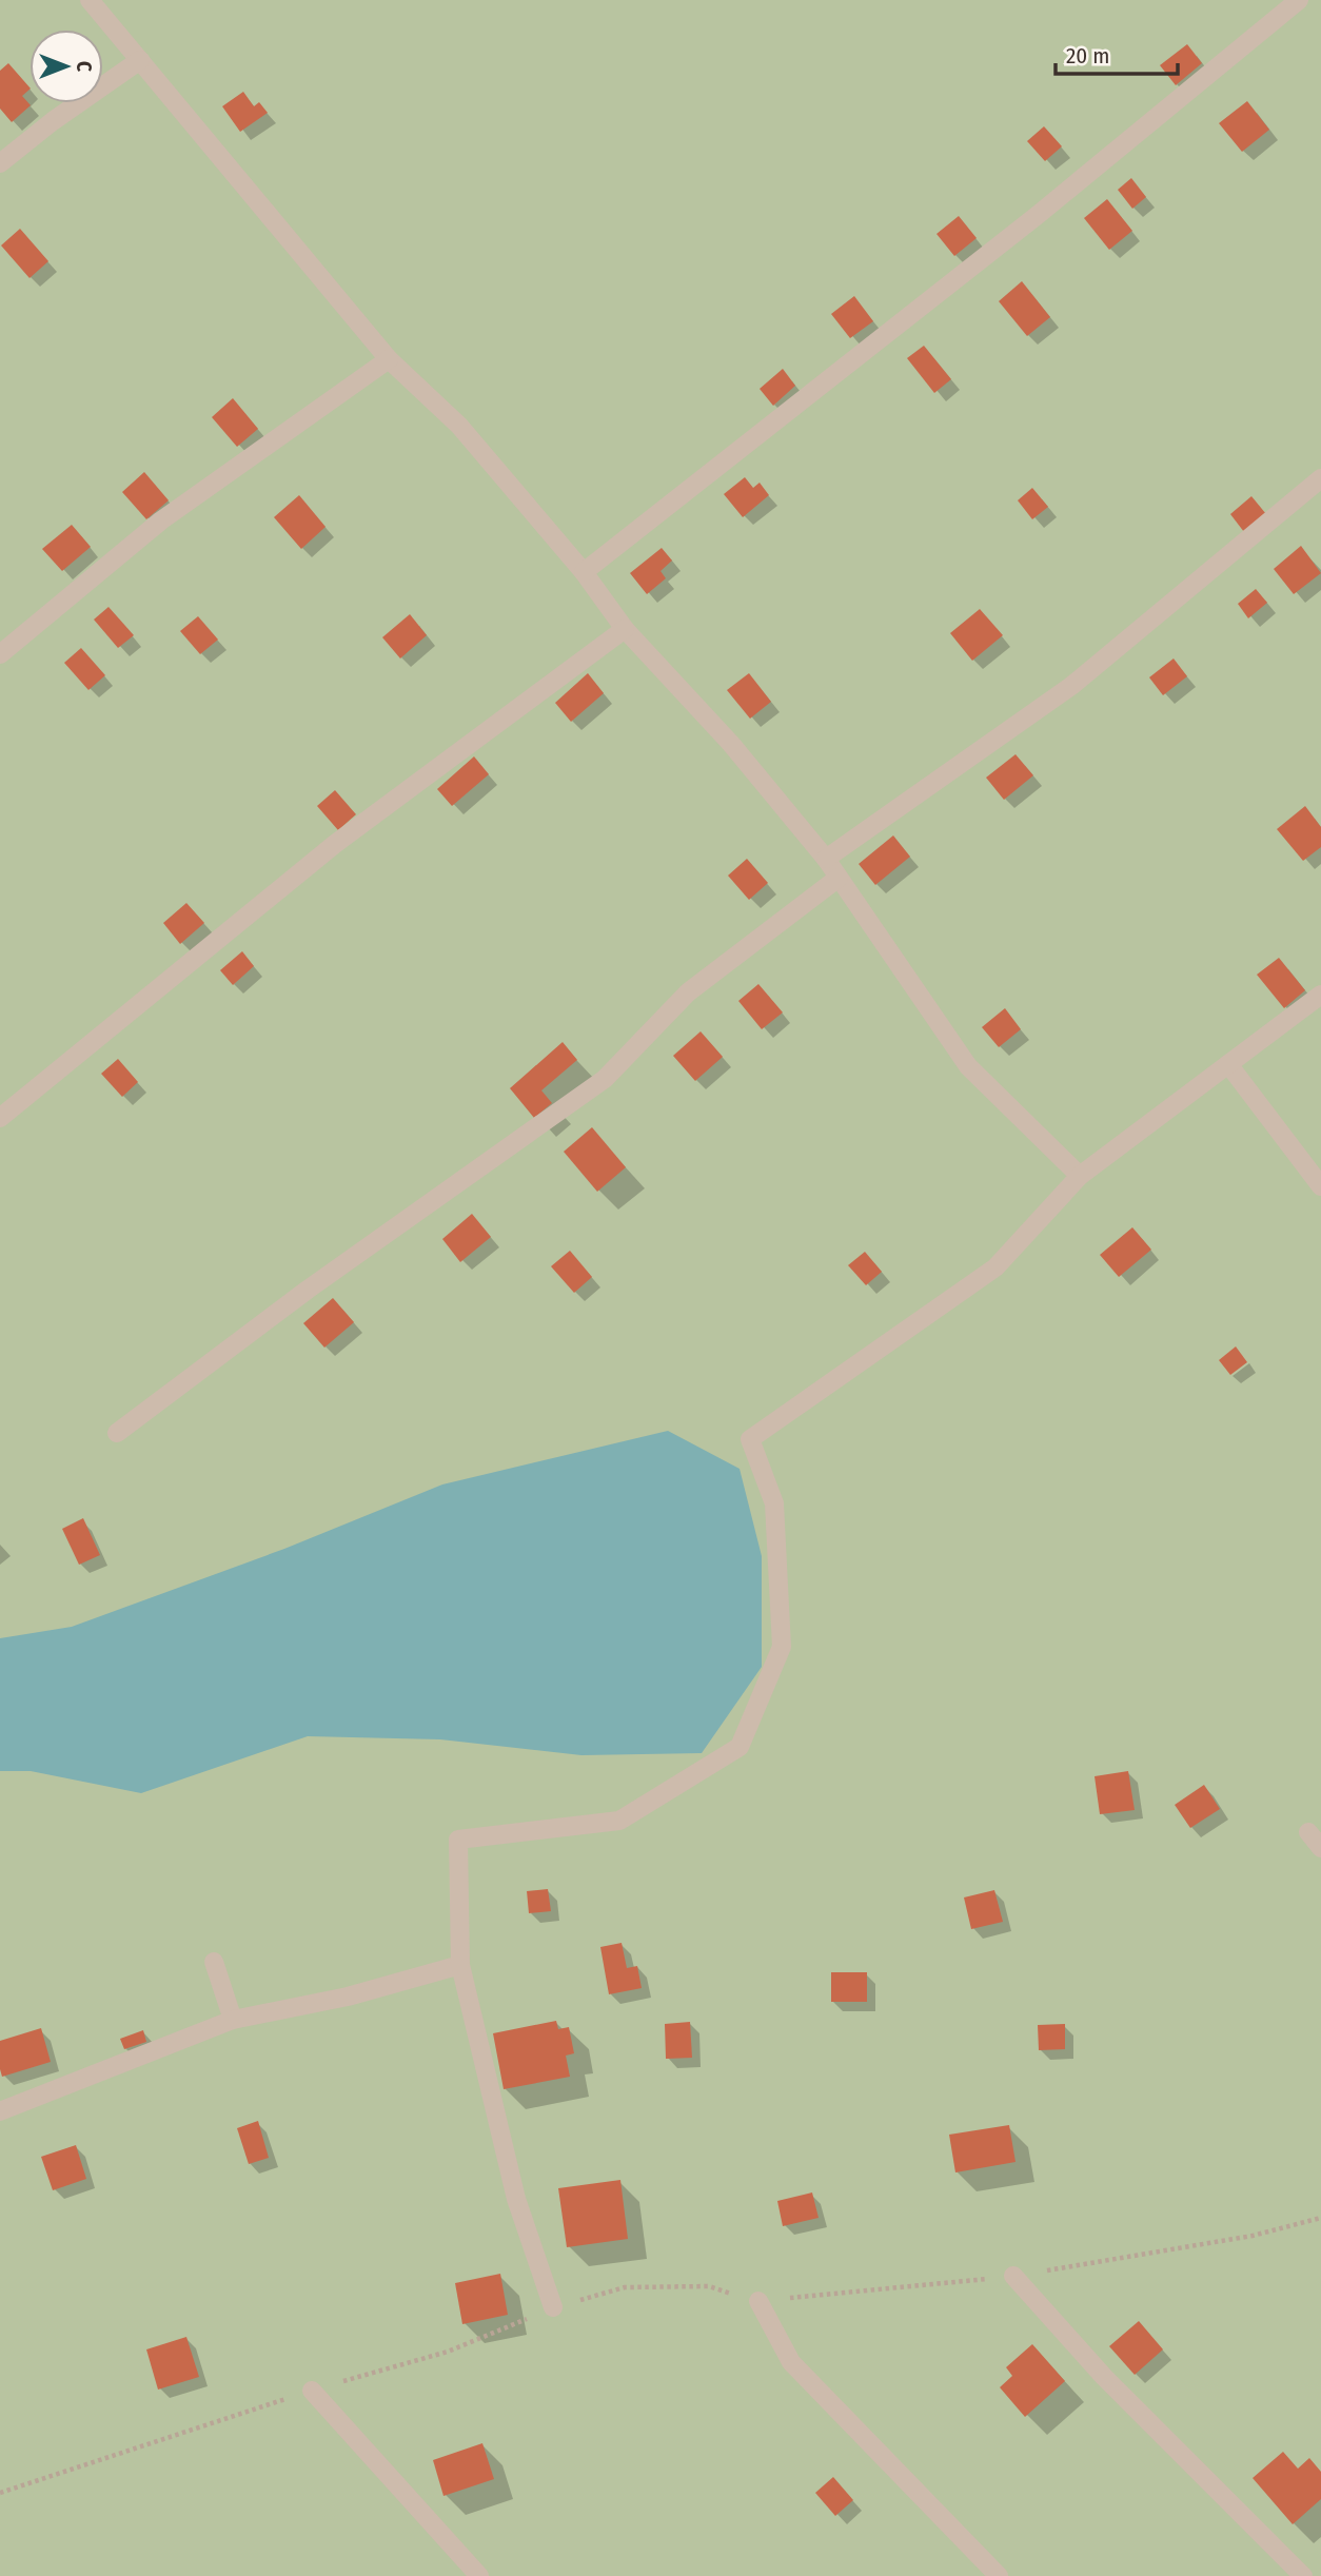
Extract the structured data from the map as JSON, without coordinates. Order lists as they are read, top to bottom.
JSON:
{
  "scale_bar": "20 m",
  "north": "right"
}
